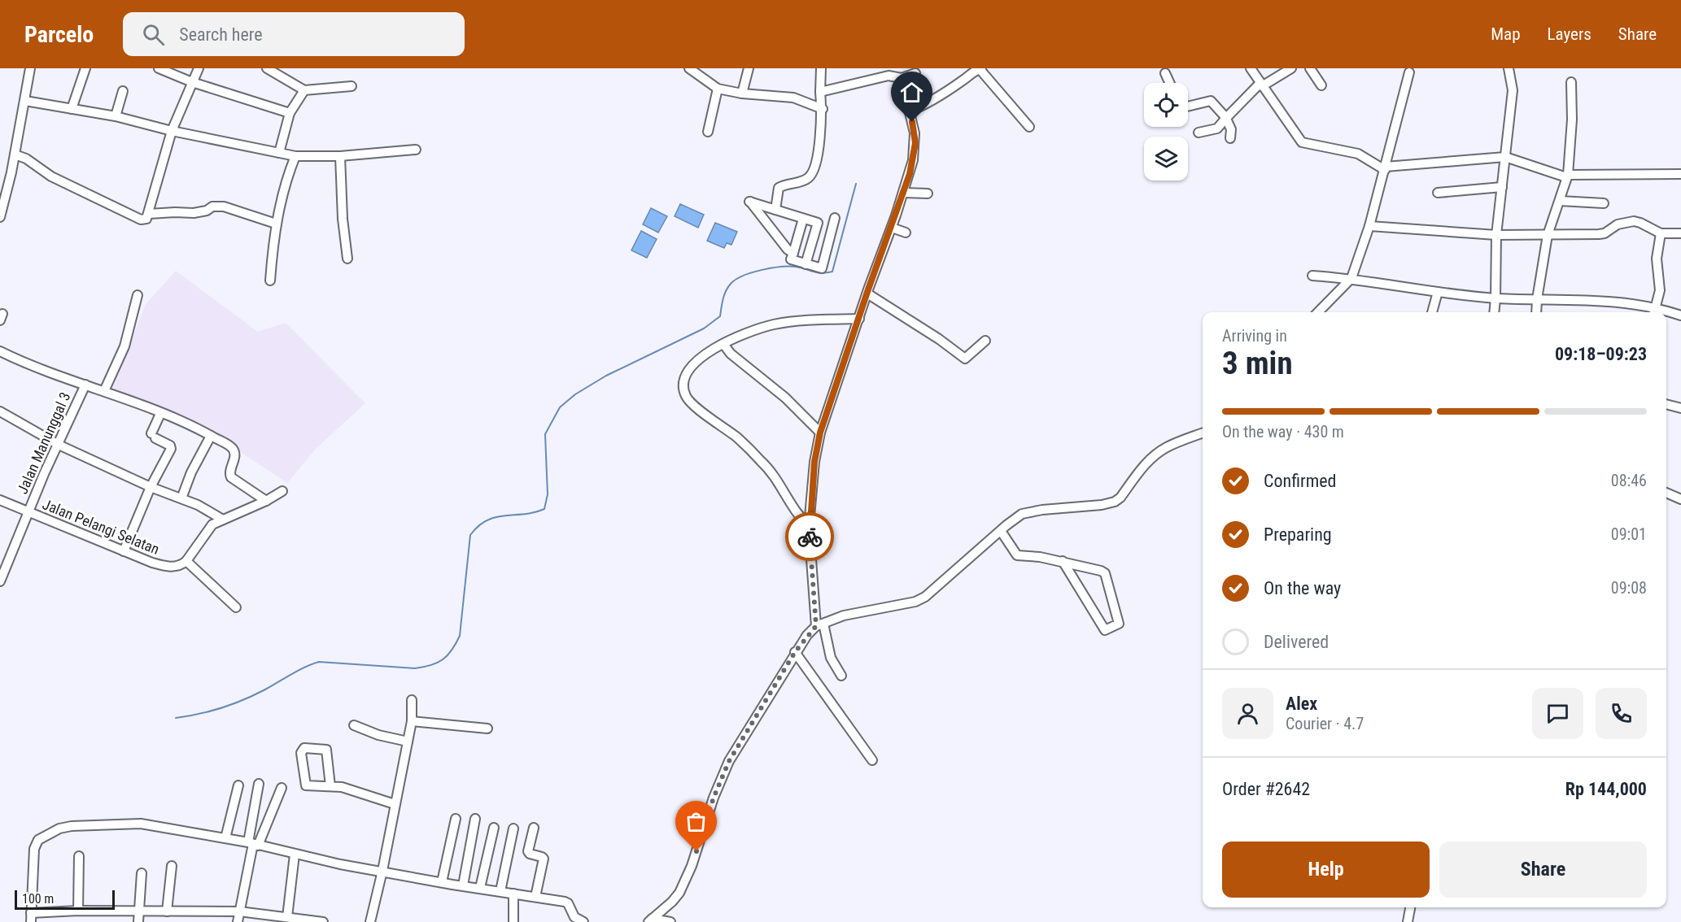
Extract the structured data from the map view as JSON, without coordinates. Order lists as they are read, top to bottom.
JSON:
{
  "streets": {
    "street": ["Jalan Manunggal 3", "Jalan Pelangi Selatan"]
  },
  "crossings": [
    ["Jalan Manunggal 3", "Jalan Pelangi Selatan"]
  ],
  "scale_bar": "100 m",
  "page": {
    "header": "Parcelo",
    "search": "Search here",
    "nav": ["Map", "Layers", "Share"],
    "heading": ["3 min", "Arriving in", "09:18–09:23"],
    "panel": [
      "Alex",
      "Courier · 4.7",
      "Order #2642",
      "Rp 144,000"
    ],
    "bar": "On the way · 430 m",
    "list": [
      ["Confirmed", "08:46"],
      ["Preparing", "09:01"],
      ["On the way", "09:08"],
      "Delivered"
    ],
    "buttons": ["Help", "Share"],
    "scale": "100 m"
  }
}
